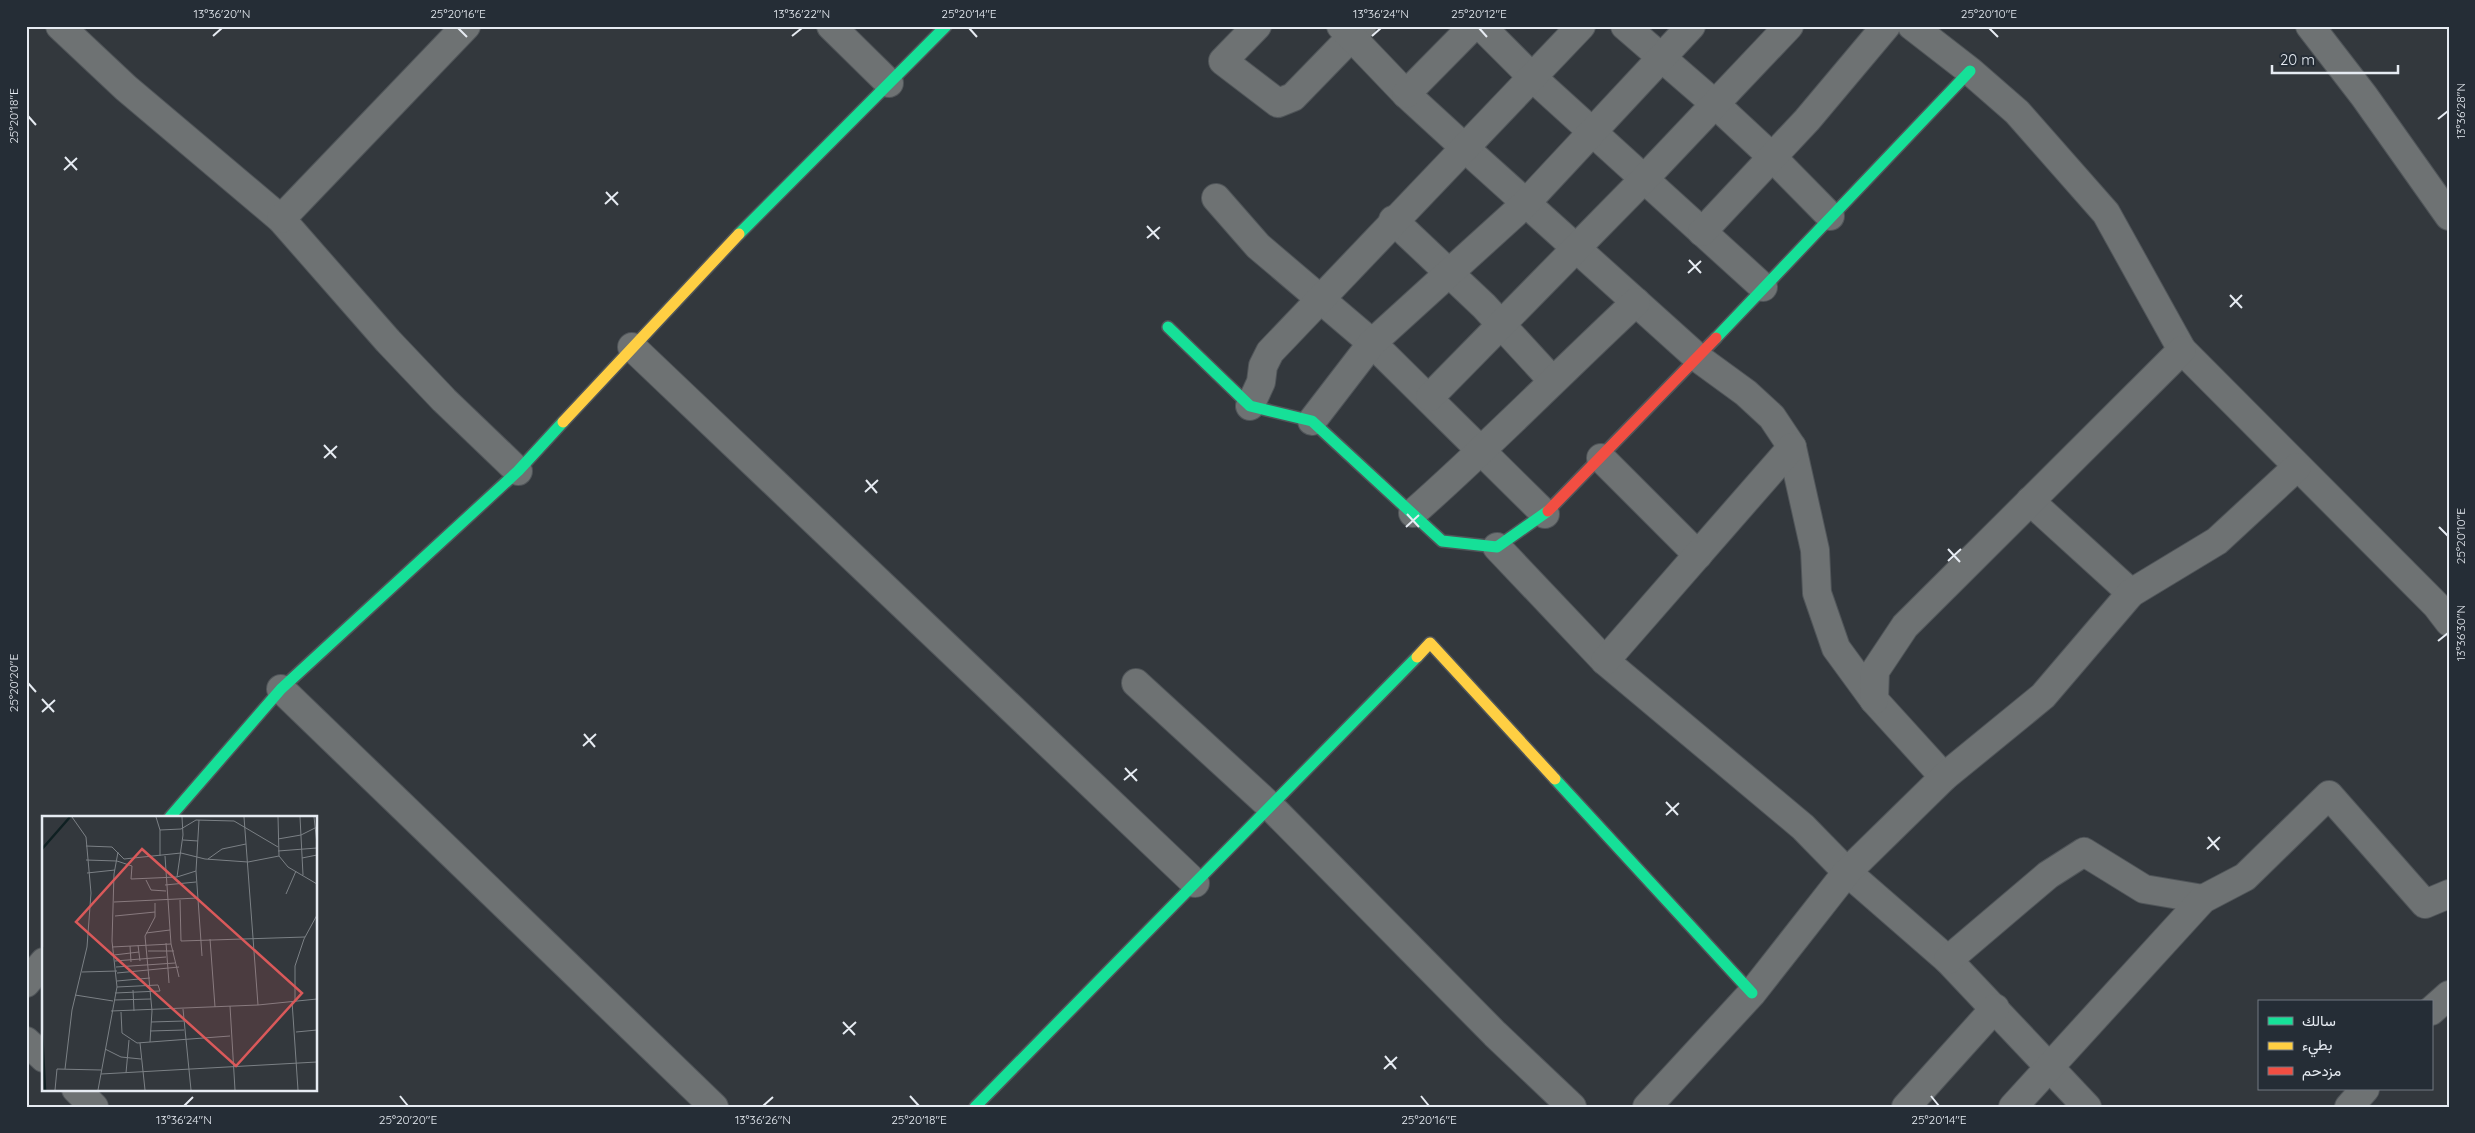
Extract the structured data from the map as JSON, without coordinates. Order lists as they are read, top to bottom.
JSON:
{
  "legend": ["سالك", "بطيء", "مزدحم"],
  "scale_bar": "20 m",
  "coordinates": [
    "13°36'20\"N",
    "25°20'16\"E",
    "13°36'22\"N",
    "25°20'14\"E",
    "13°36'24\"N",
    "25°20'12\"E",
    "25°20'10\"E",
    "13°36'28\"N",
    "25°20'18\"E",
    "13°36'30\"N",
    "25°20'20\"E",
    "13°36'26\"N"
  ]
}
